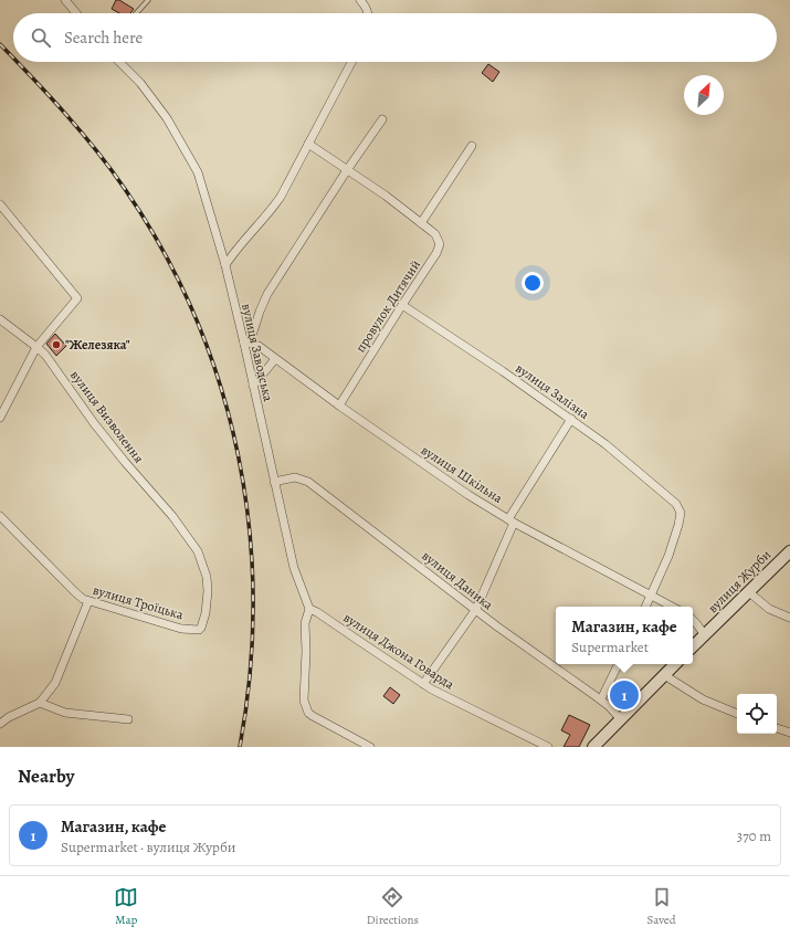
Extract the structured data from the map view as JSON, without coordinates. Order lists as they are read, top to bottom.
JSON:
{
  "streets": {
    "street": [
      "провулок Дитячий",
      "вулиця Заводська",
      "вулиця Залізна",
      "вулиця Визволення",
      "вулиця Шкільна",
      "вулиця Даника",
      "вулиця Журби",
      "вулиця Троїцька",
      "вулиця Джона Говарда"
    ]
  },
  "crossings": [
    ["провулок Дитячий", "вулиця Залізна"],
    ["провулок Дитячий", "вулиця Шкільна"],
    ["вулиця Заводська", "вулиця Шкільна"],
    ["вулиця Заводська", "вулиця Даника"],
    ["вулиця Заводська", "вулиця Джона Говарда"],
    ["вулиця Залізна", "вулиця Шкільна"],
    ["вулиця Визволення", "вулиця Троїцька"]
  ],
  "places": ["\"Железяка\""],
  "north": "top right",
  "page": {
    "search": "Search here",
    "popup": ["Магазин, кафе", "Supermarket"],
    "pins": "1",
    "heading": "Nearby",
    "list": [
      {
        "mark": "1",
        "name": "Магазин, кафе",
        "note": "Supermarket · вулиця Журби",
        "value": "370 m"
      }
    ],
    "nav": ["Map", "Directions", "Saved"]
  }
}
